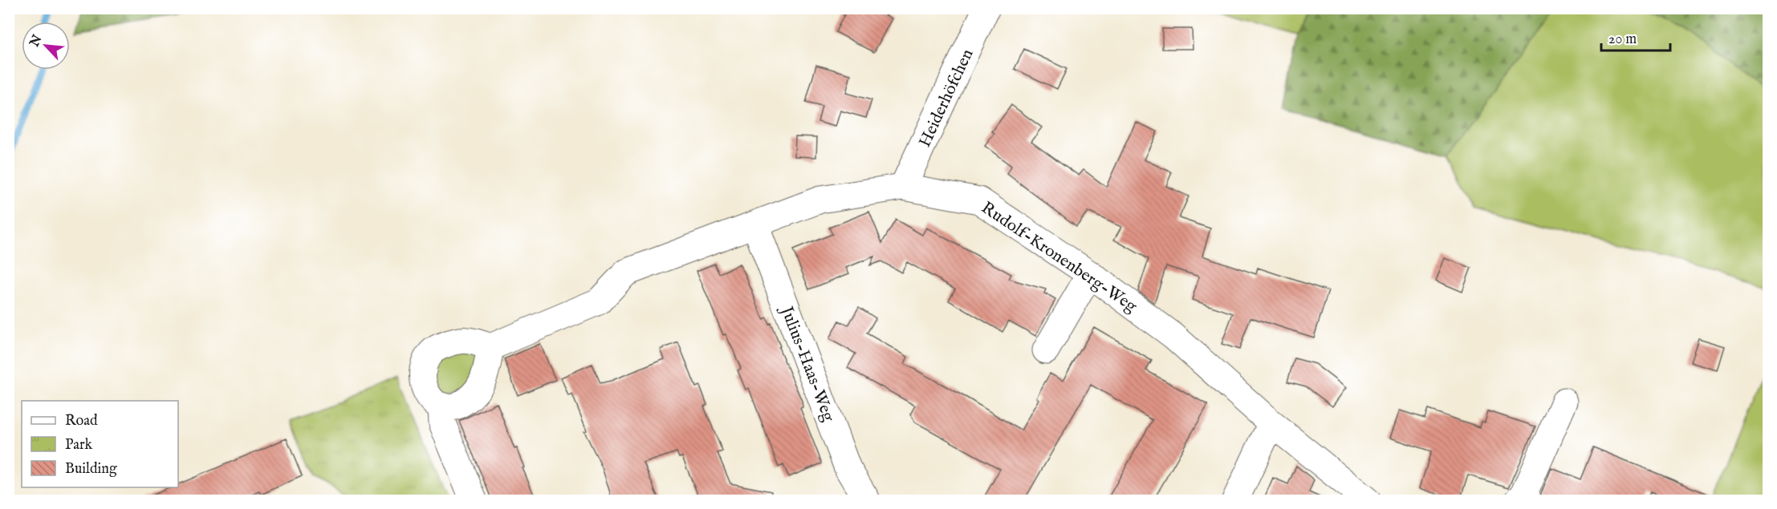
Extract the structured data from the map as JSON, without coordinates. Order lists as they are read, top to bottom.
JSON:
{
  "streets": {
    "street": ["Heiderhöfchen", "Rudolf-Kronenberg-Weg", "Julius-Haas-Weg"]
  },
  "crossings": [
    ["Heiderhöfchen", "Rudolf-Kronenberg-Weg"],
    ["Rudolf-Kronenberg-Weg", "Julius-Haas-Weg"]
  ],
  "legend": ["Road", "Park", "Building"],
  "scale_bar": "20 m",
  "north": "top left"
}
